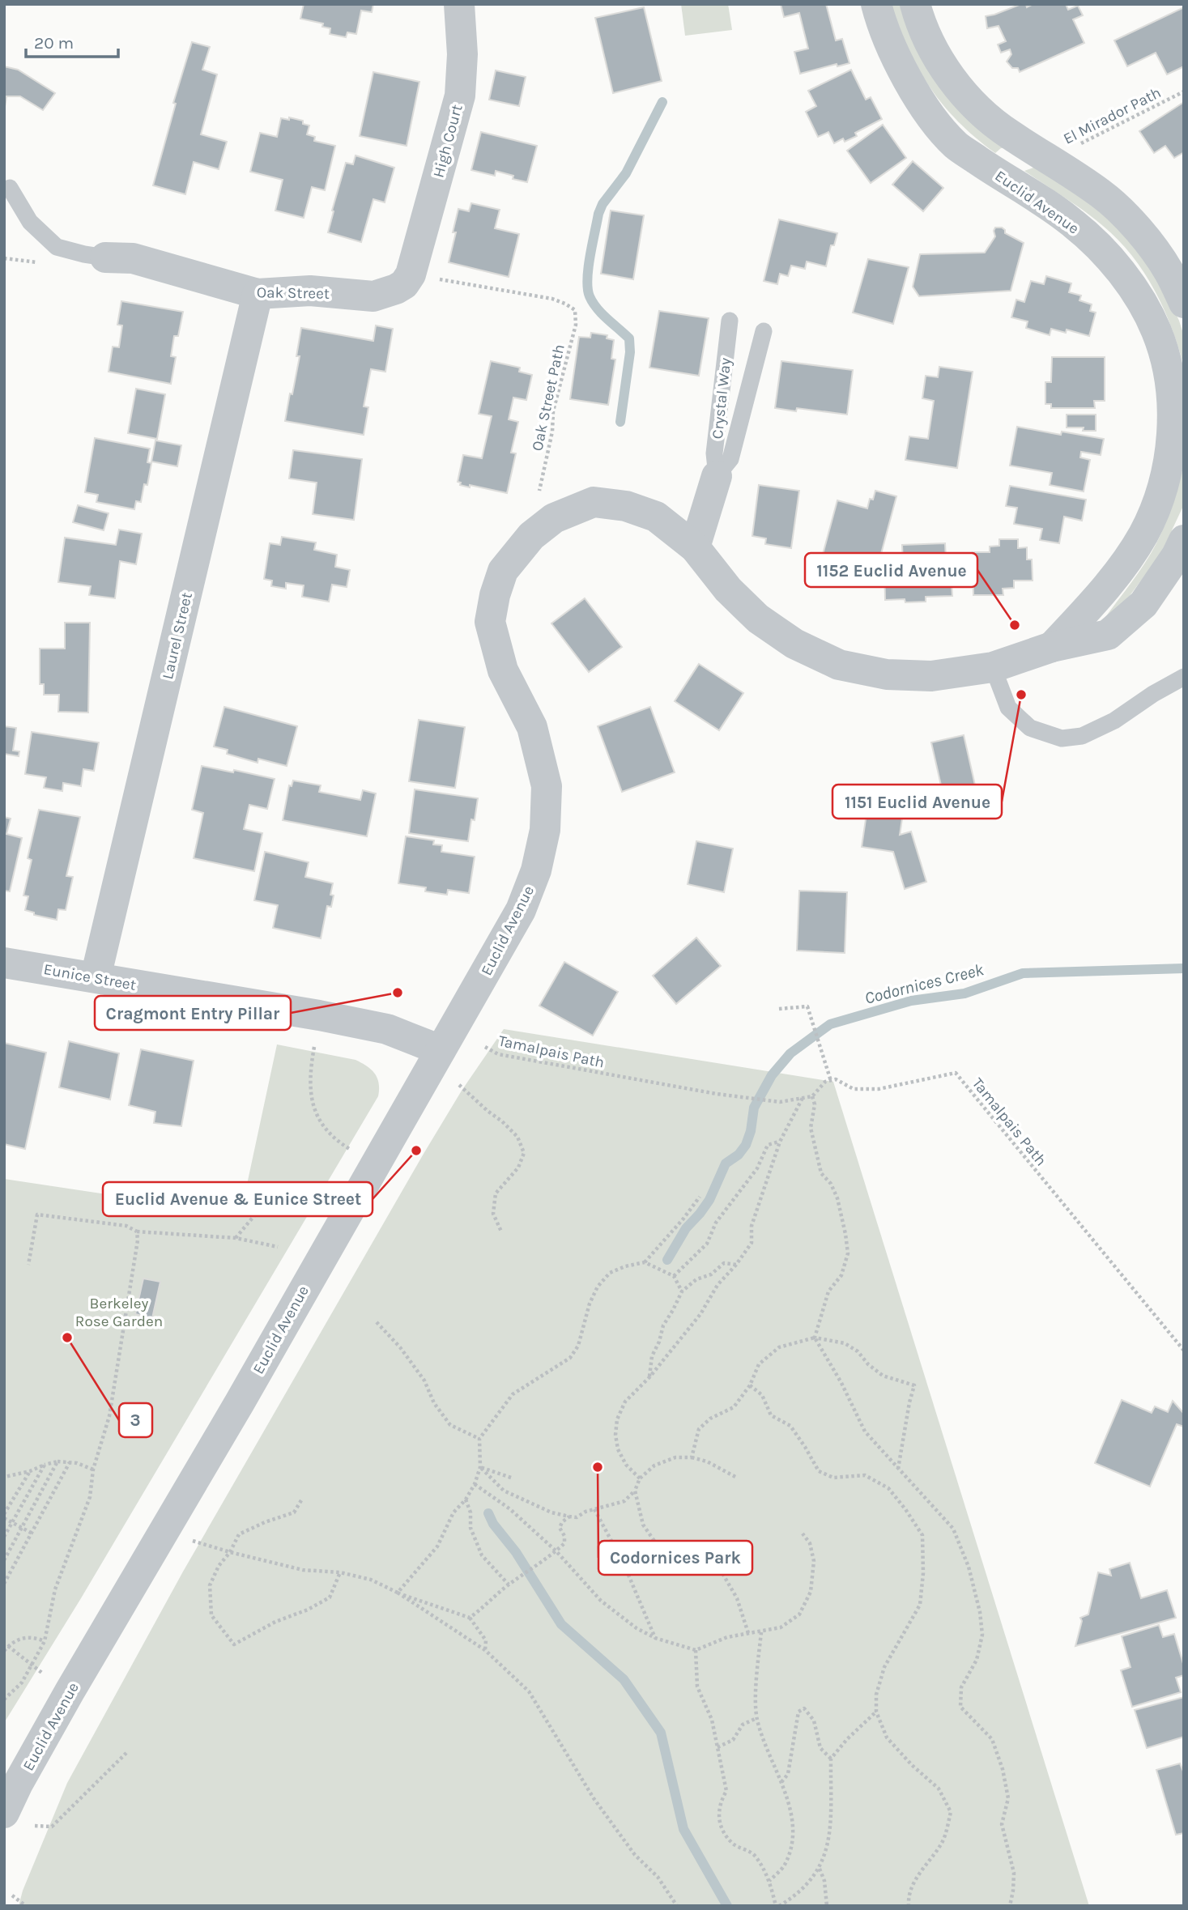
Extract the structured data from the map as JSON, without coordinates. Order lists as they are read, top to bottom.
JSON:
{
  "streets": {
    "street": [
      "High Court",
      "Euclid Avenue",
      "Oak Street",
      "Crystal Way",
      "Laurel Street",
      "Eunice Street"
    ],
    "path": ["El Mirador Path", "Oak Street Path", "Tamalpais Path"]
  },
  "crossings": [
    ["High Court", "Oak Street"],
    ["High Court", "Oak Street Path"],
    ["Euclid Avenue", "Oak Street Path"],
    ["Euclid Avenue", "Crystal Way"],
    ["Euclid Avenue", "Eunice Street"],
    ["Oak Street", "Oak Street Path"],
    ["Oak Street", "Laurel Street"],
    ["Laurel Street", "Eunice Street"]
  ],
  "water": ["Codornices Creek"],
  "parks": ["Berkeley Rose Garden"],
  "places": [
    "1152 Euclid Avenue",
    "1151 Euclid Avenue",
    "Cragmont Entry Pillar",
    "Euclid Avenue & Eunice Street",
    "3",
    "Codornices Park"
  ],
  "scale_bar": "20 m"
}
